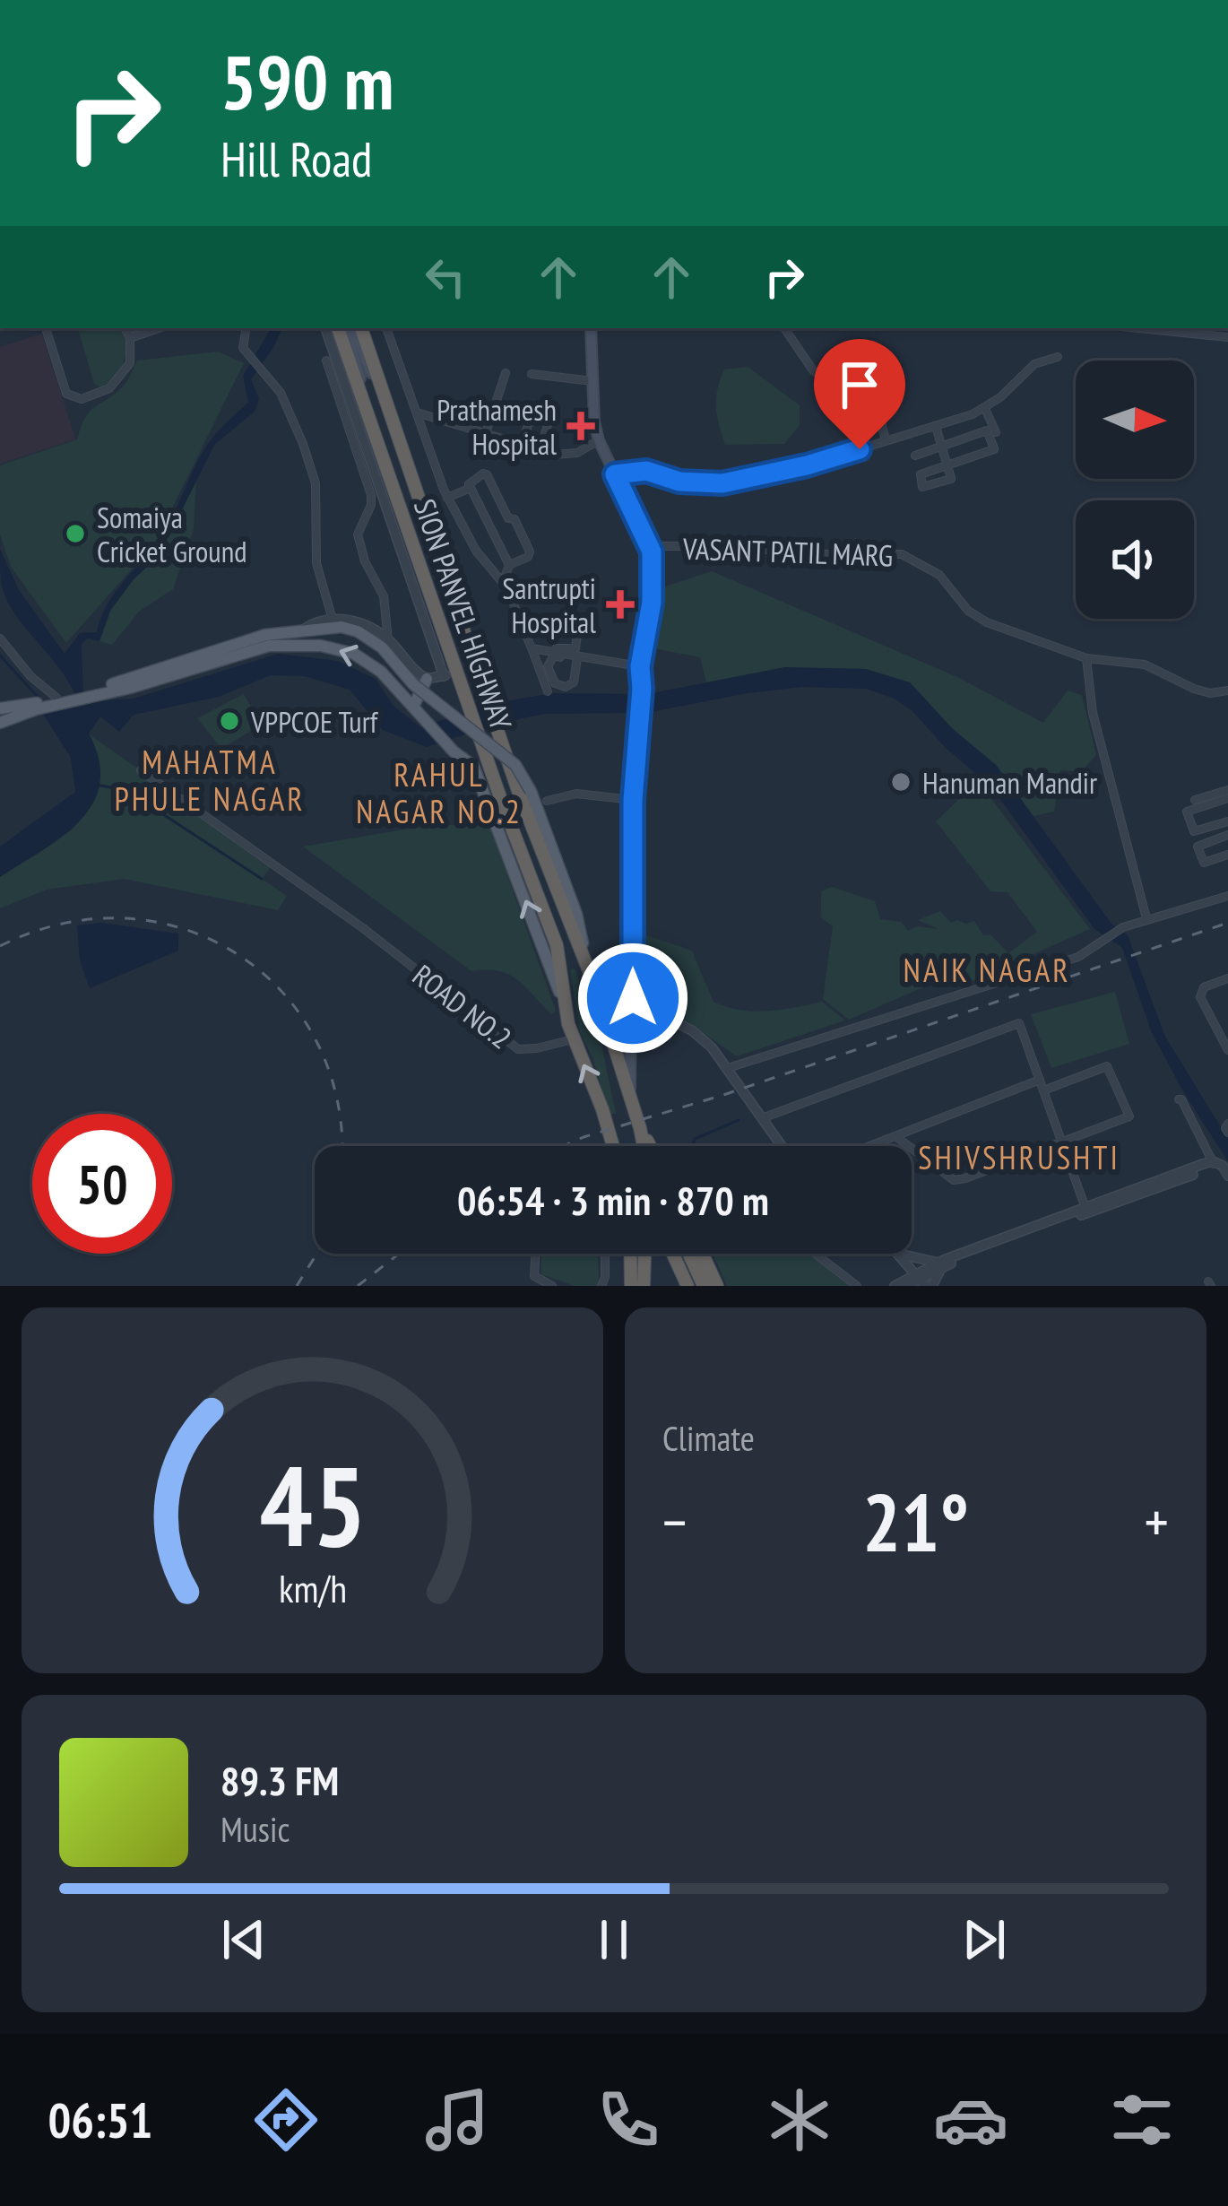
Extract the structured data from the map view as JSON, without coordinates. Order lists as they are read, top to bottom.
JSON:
{
  "streets": {
    "highway": ["SION PANVEL HIGHWAY"],
    "street": ["VASANT PATIL MARG", "ROAD NO.2"]
  },
  "crossings": [
    ["SION PANVEL HIGHWAY", "ROAD NO.2"]
  ],
  "districts": [
    "MAHATMA PHULE NAGAR",
    "RAHUL NAGAR NO.2",
    "NAIK NAGAR",
    "SHIVSHRUSHTI"
  ],
  "places": {
    "health": ["Prathamesh Hospital", "Santrupti Hospital"],
    "other": ["Somaiya Cricket Ground", "VPPCOE Turf", "Hanuman Mandir"]
  },
  "north": "right",
  "page": {
    "turn": ["590 m", "Hill Road"],
    "limit": "50",
    "trip": "06:54 · 3 min · 870 m",
    "tile": "Climate",
    "heat": ["−", "21°", "+"],
    "song": ["89.3 FM", "Music"],
    "tabs": "06:51",
    "gauge": ["45", "km/h"]
  }
}
